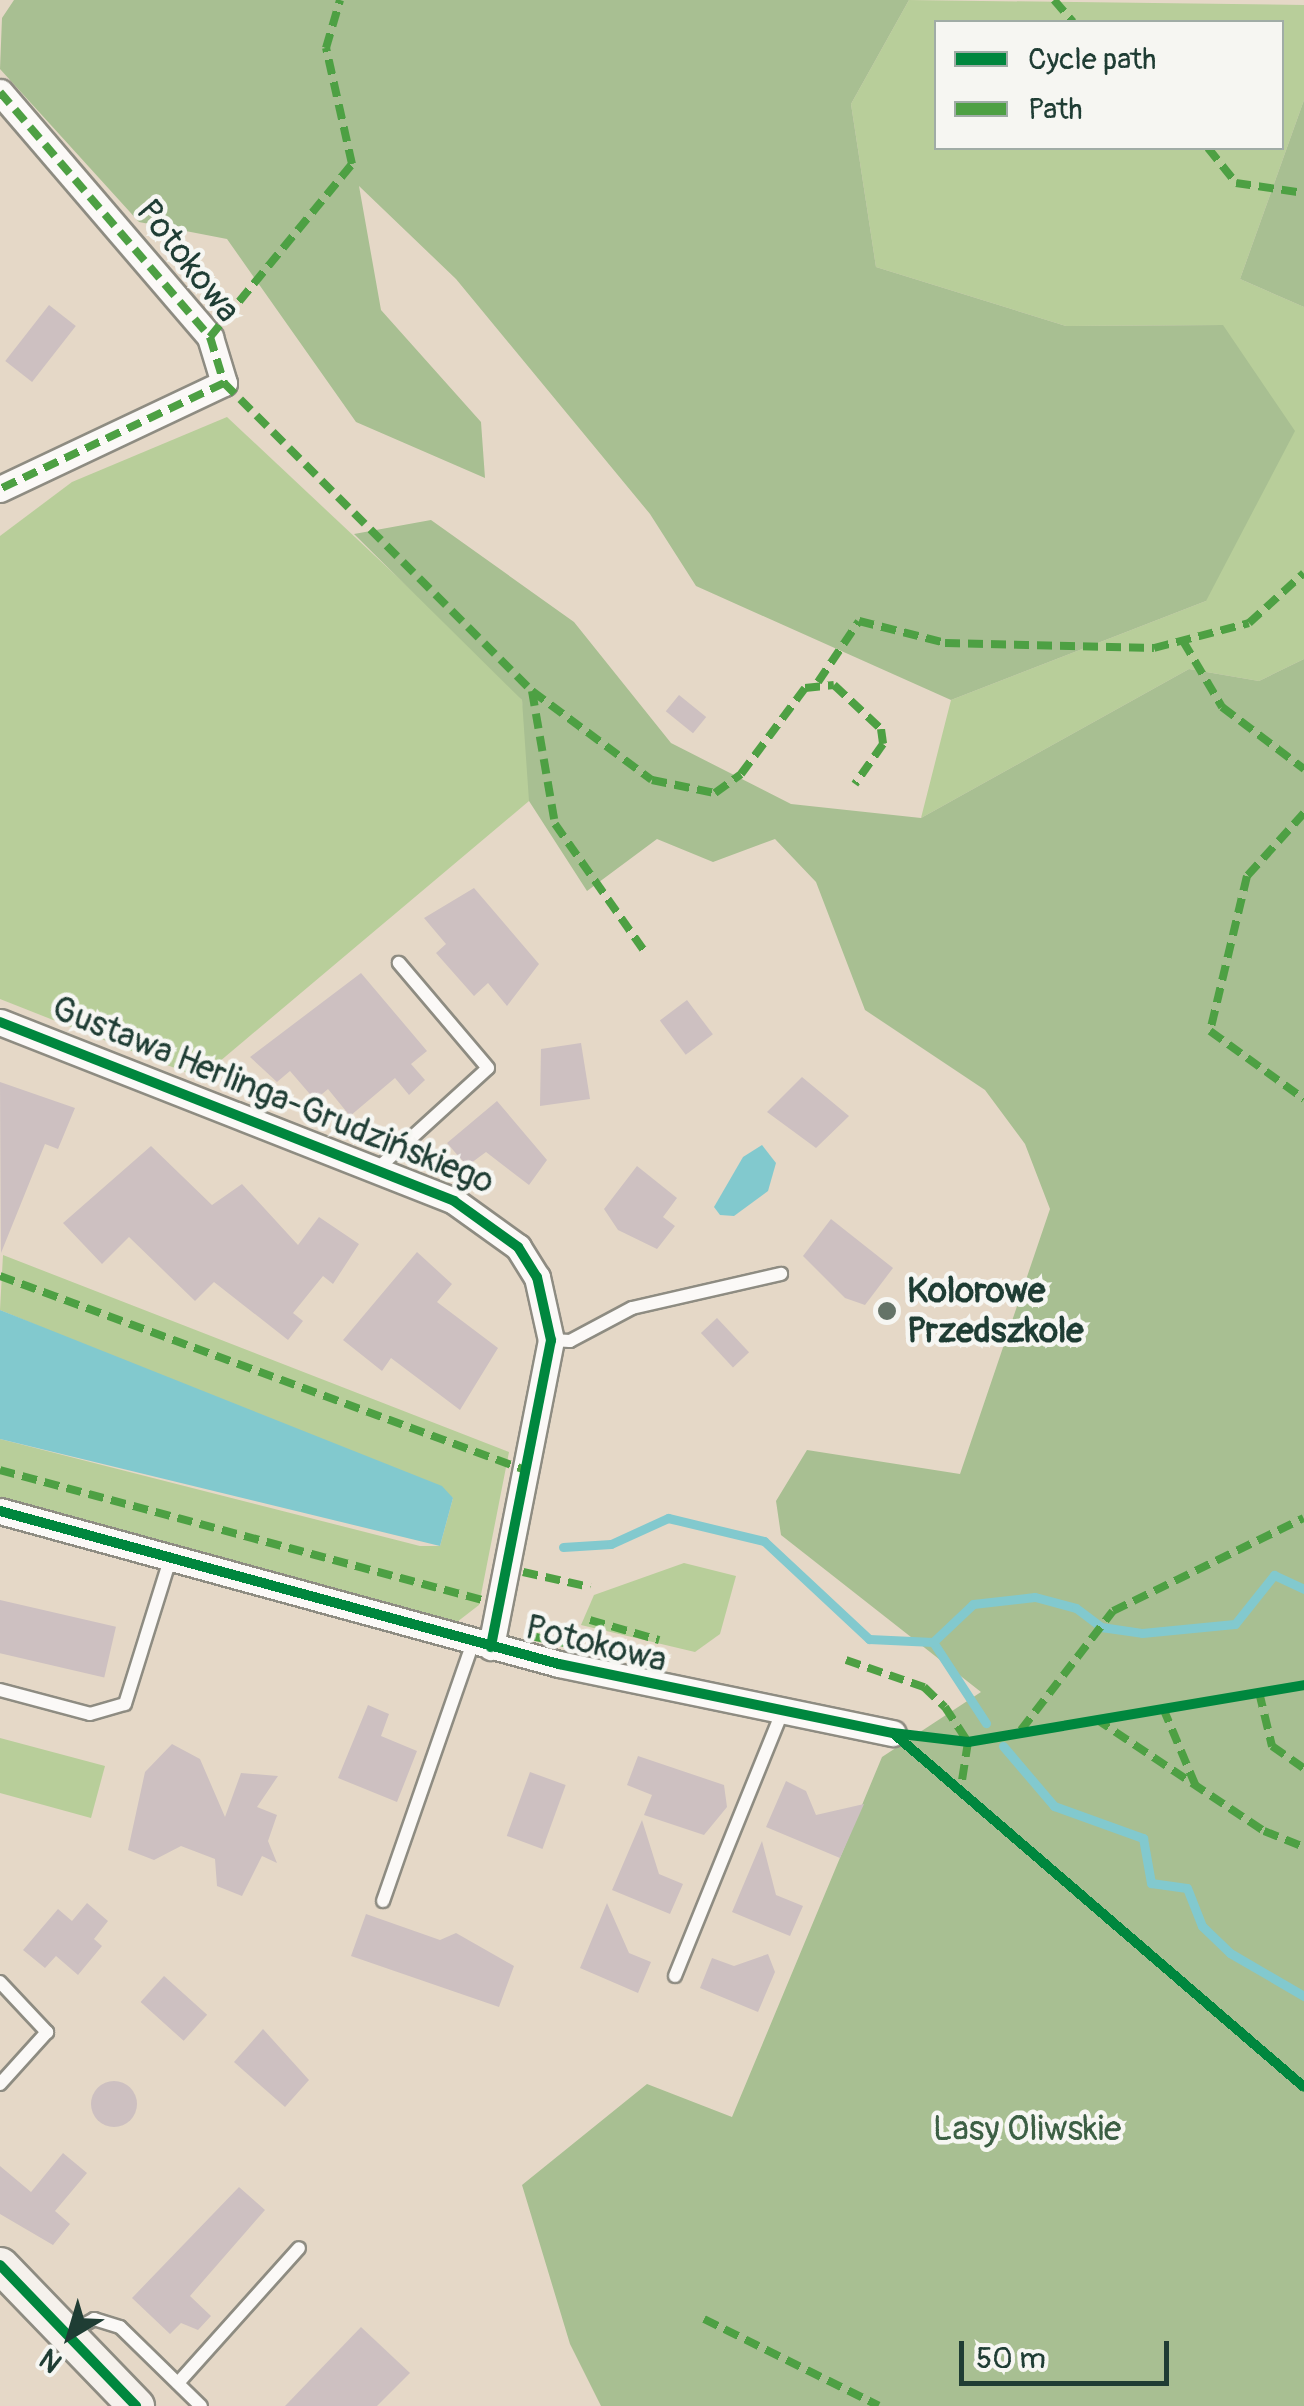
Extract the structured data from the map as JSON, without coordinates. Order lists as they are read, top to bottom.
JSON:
{
  "streets": {
    "street": ["Potokowa", "Gustawa Herlinga-Grudzińskiego"]
  },
  "crossings": [
    ["Potokowa", "Gustawa Herlinga-Grudzińskiego"]
  ],
  "parks": ["Lasy Oliwskie"],
  "places": ["Kolorowe Przedszkole"],
  "legend": ["Cycle path", "Path"],
  "scale_bar": "50 m",
  "north": "bottom left"
}
